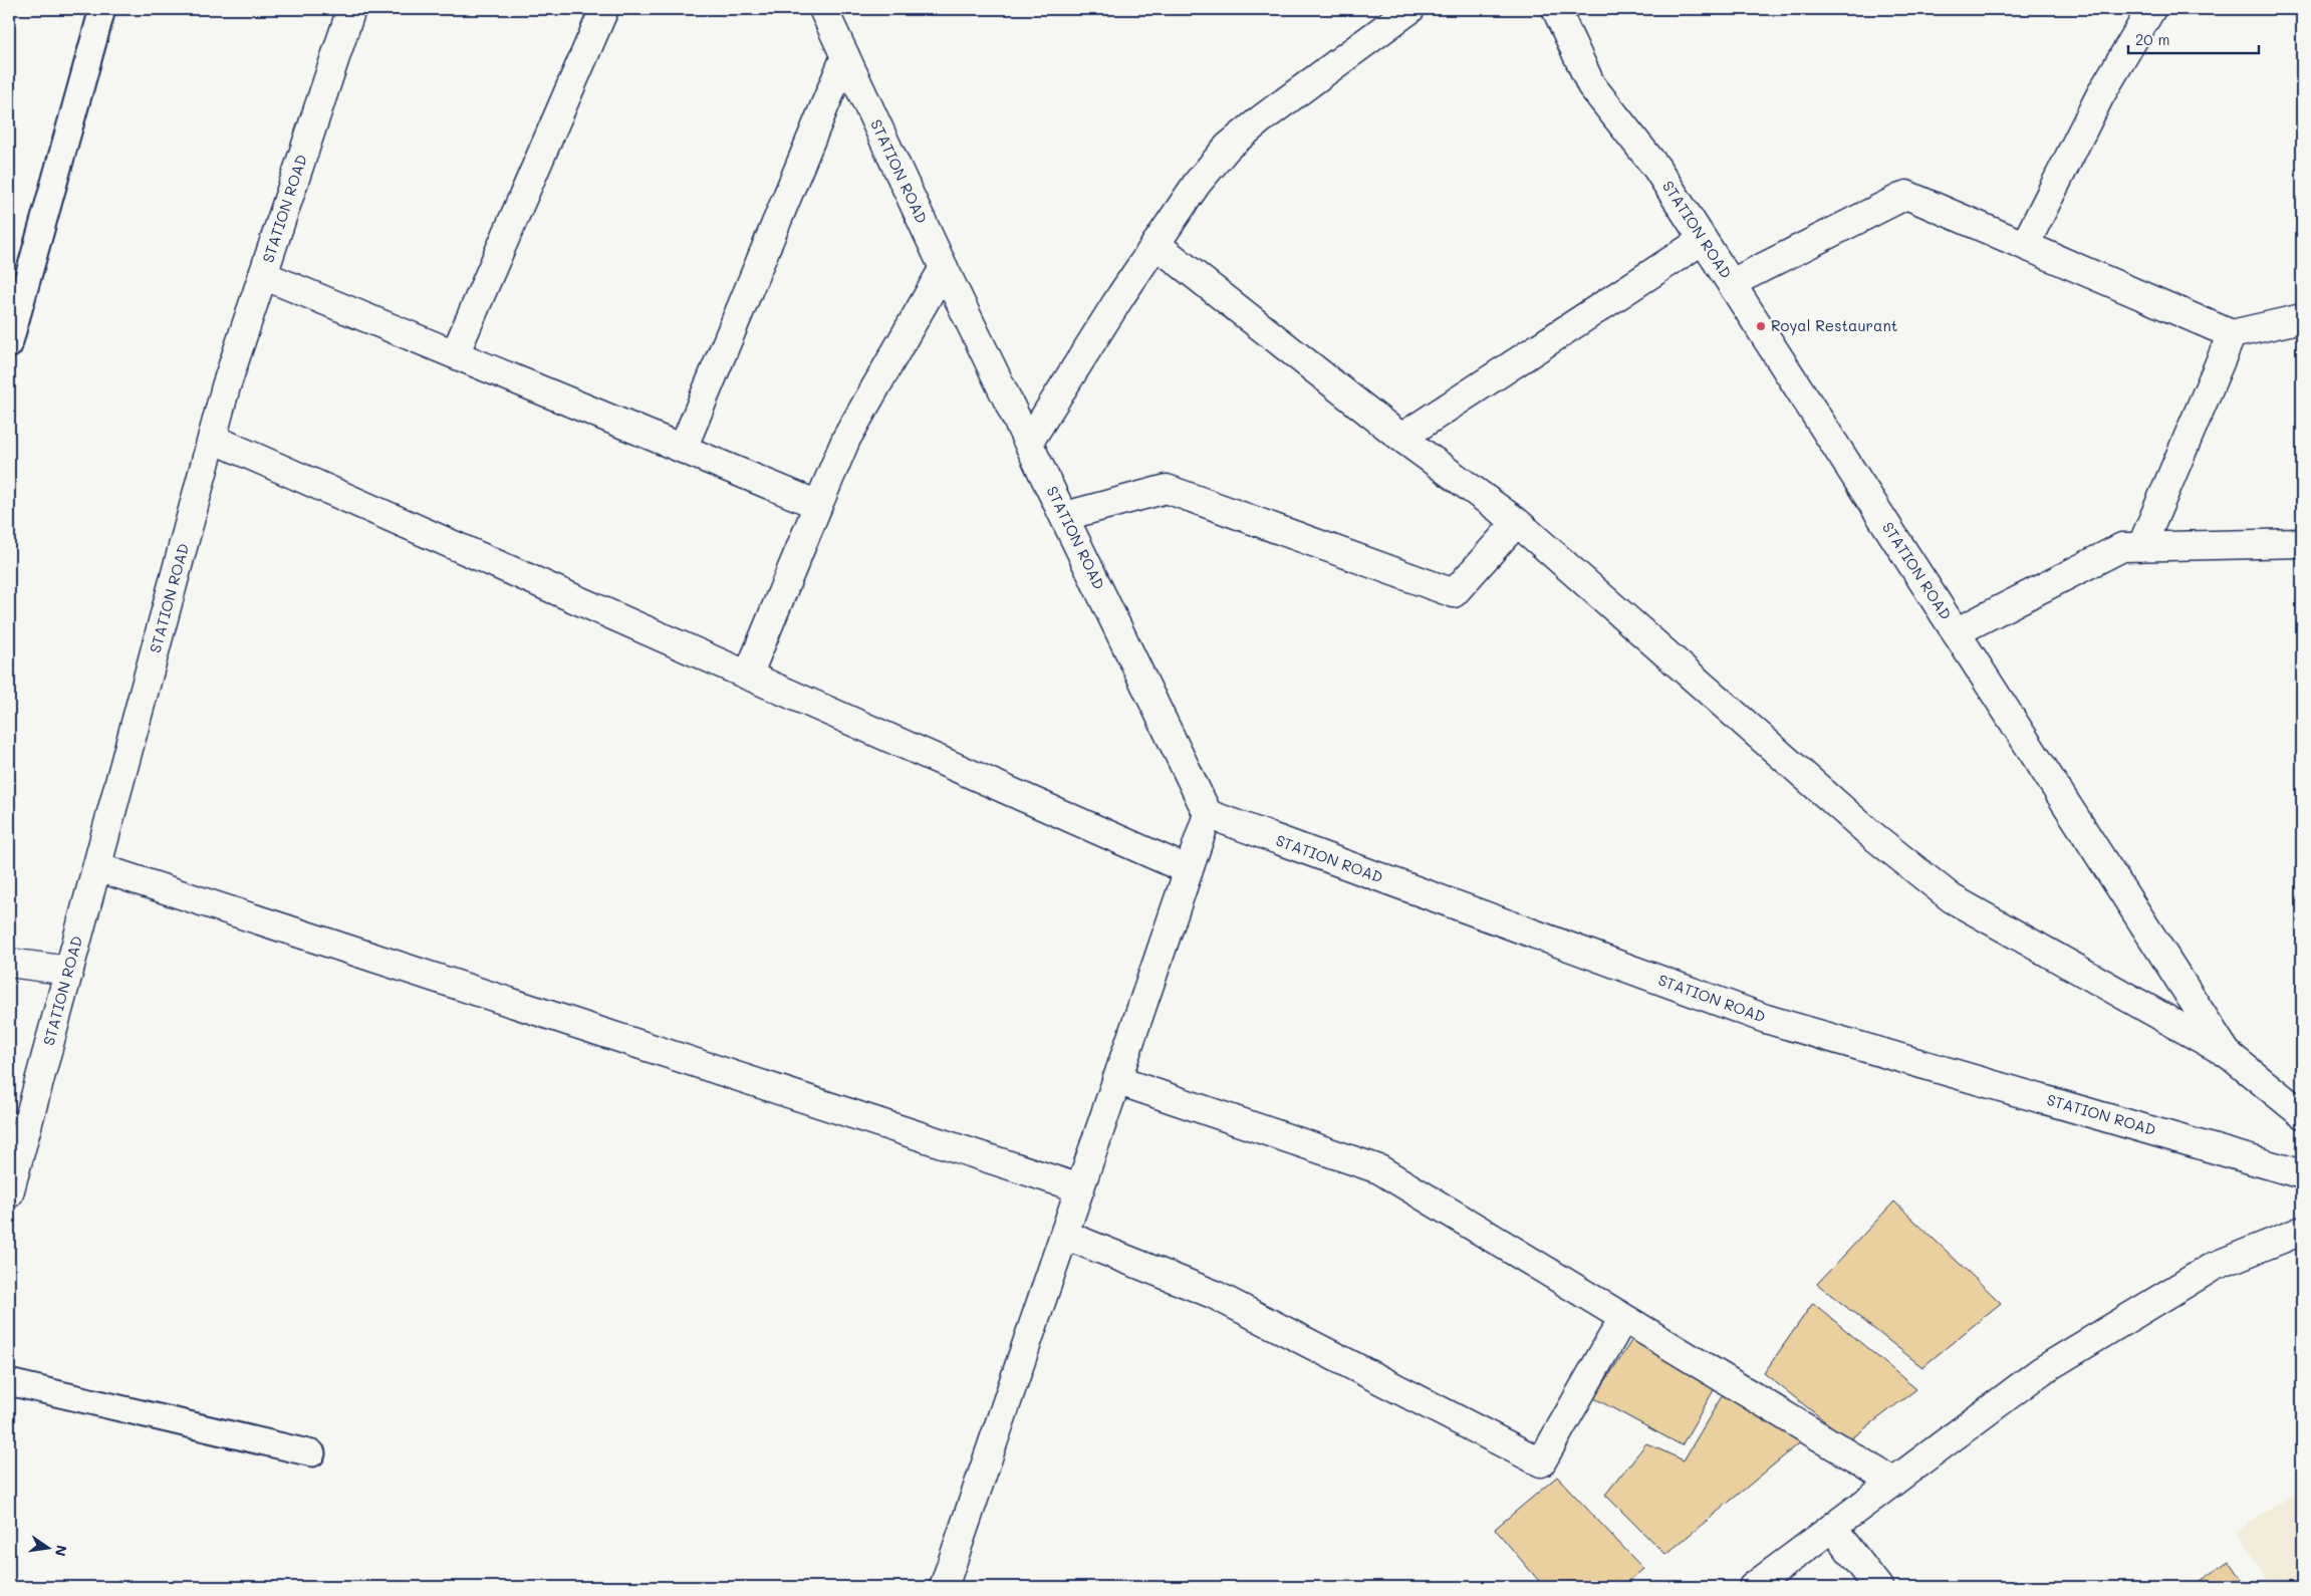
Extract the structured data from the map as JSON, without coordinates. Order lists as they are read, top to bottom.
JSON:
{
  "streets": {
    "street": ["STATION ROAD"]
  },
  "places": ["Royal Restaurant"],
  "scale_bar": "20 m",
  "north": "right"
}
